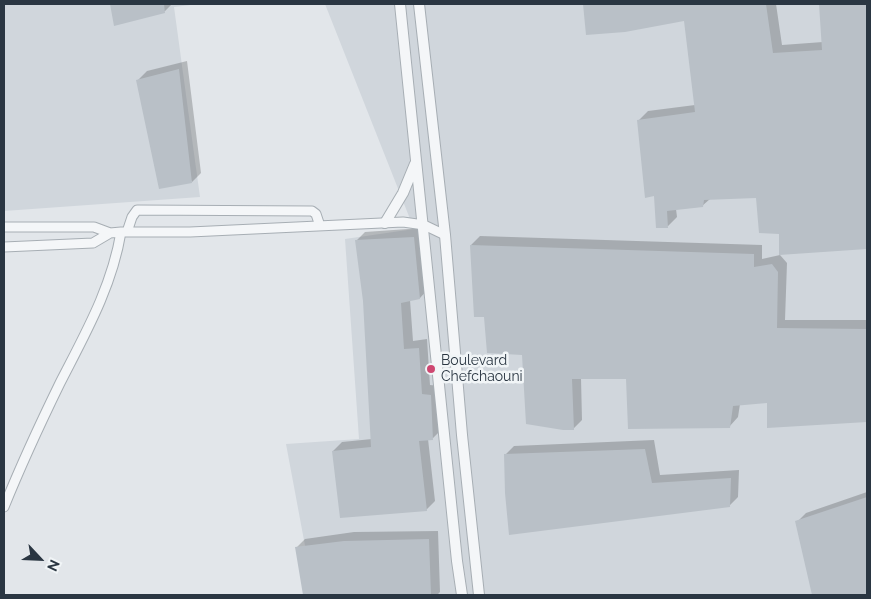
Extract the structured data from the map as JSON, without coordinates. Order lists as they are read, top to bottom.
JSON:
{
  "places": ["Boulevard Chefchaouni"],
  "north": "bottom right"
}
